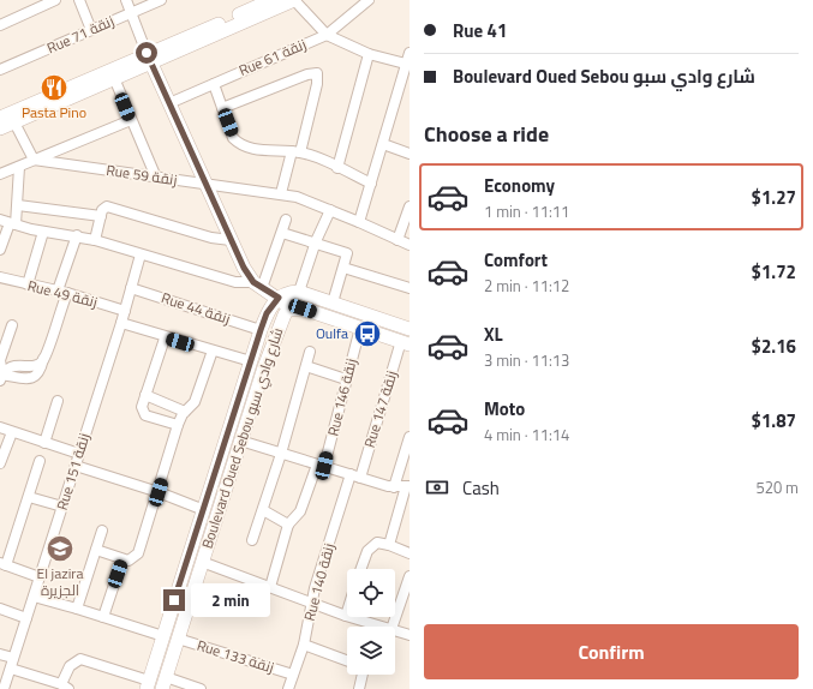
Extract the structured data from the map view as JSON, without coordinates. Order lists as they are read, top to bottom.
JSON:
{
  "streets": {
    "street": [
      "Rue 71 زنقة",
      "Rue 61 زنقة",
      "Rue 59 زنقة",
      "Rue 49 زنقة",
      "Rue 44 زنقة",
      "Rue 146 زنقة",
      "Rue 147 زنقة",
      "Boulevard Oued Sebou شارع وادي سبو",
      "Rue 151 زنقة",
      "Rue 140 زنقة",
      "Rue 133 زنقة"
    ]
  },
  "crossings": [
    ["Rue 49 زنقة", "Rue 151 زنقة"],
    ["Rue 44 زنقة", "Boulevard Oued Sebou شارع وادي سبو"],
    ["Rue 44 زنقة", "Rue 151 زنقة"],
    ["Rue 146 زنقة", "Boulevard Oued Sebou شارع وادي سبو"],
    ["Rue 147 زنقة", "Boulevard Oued Sebou شارع وادي سبو"],
    ["Rue 147 زنقة", "Rue 140 زنقة"],
    ["Boulevard Oued Sebou شارع وادي سبو", "Rue 133 زنقة"],
    ["Rue 140 زنقة", "Rue 133 زنقة"]
  ],
  "places": {
    "restaurant": ["Pasta Pino"],
    "bus stop": ["Oulfa"],
    "school or university": ["El jazira الجزيرة"]
  },
  "page": {
    "banner": ["Rue 41", "Boulevard Oued Sebou شارع وادي سبو"],
    "heading": "Choose a ride",
    "list": [
      {
        "name": "Economy",
        "note": "1 min · 11:11",
        "value": "$1.27"
      },
      {
        "name": "Comfort",
        "note": "2 min · 11:12",
        "value": "$1.72"
      },
      {
        "name": "XL",
        "note": "3 min · 11:13",
        "value": "$2.16"
      },
      {
        "name": "Moto",
        "note": "4 min · 11:14",
        "value": "$1.87"
      }
    ],
    "pay": ["Cash", "520 m"],
    "bubble": "2 min",
    "buttons": "Confirm"
  }
}
